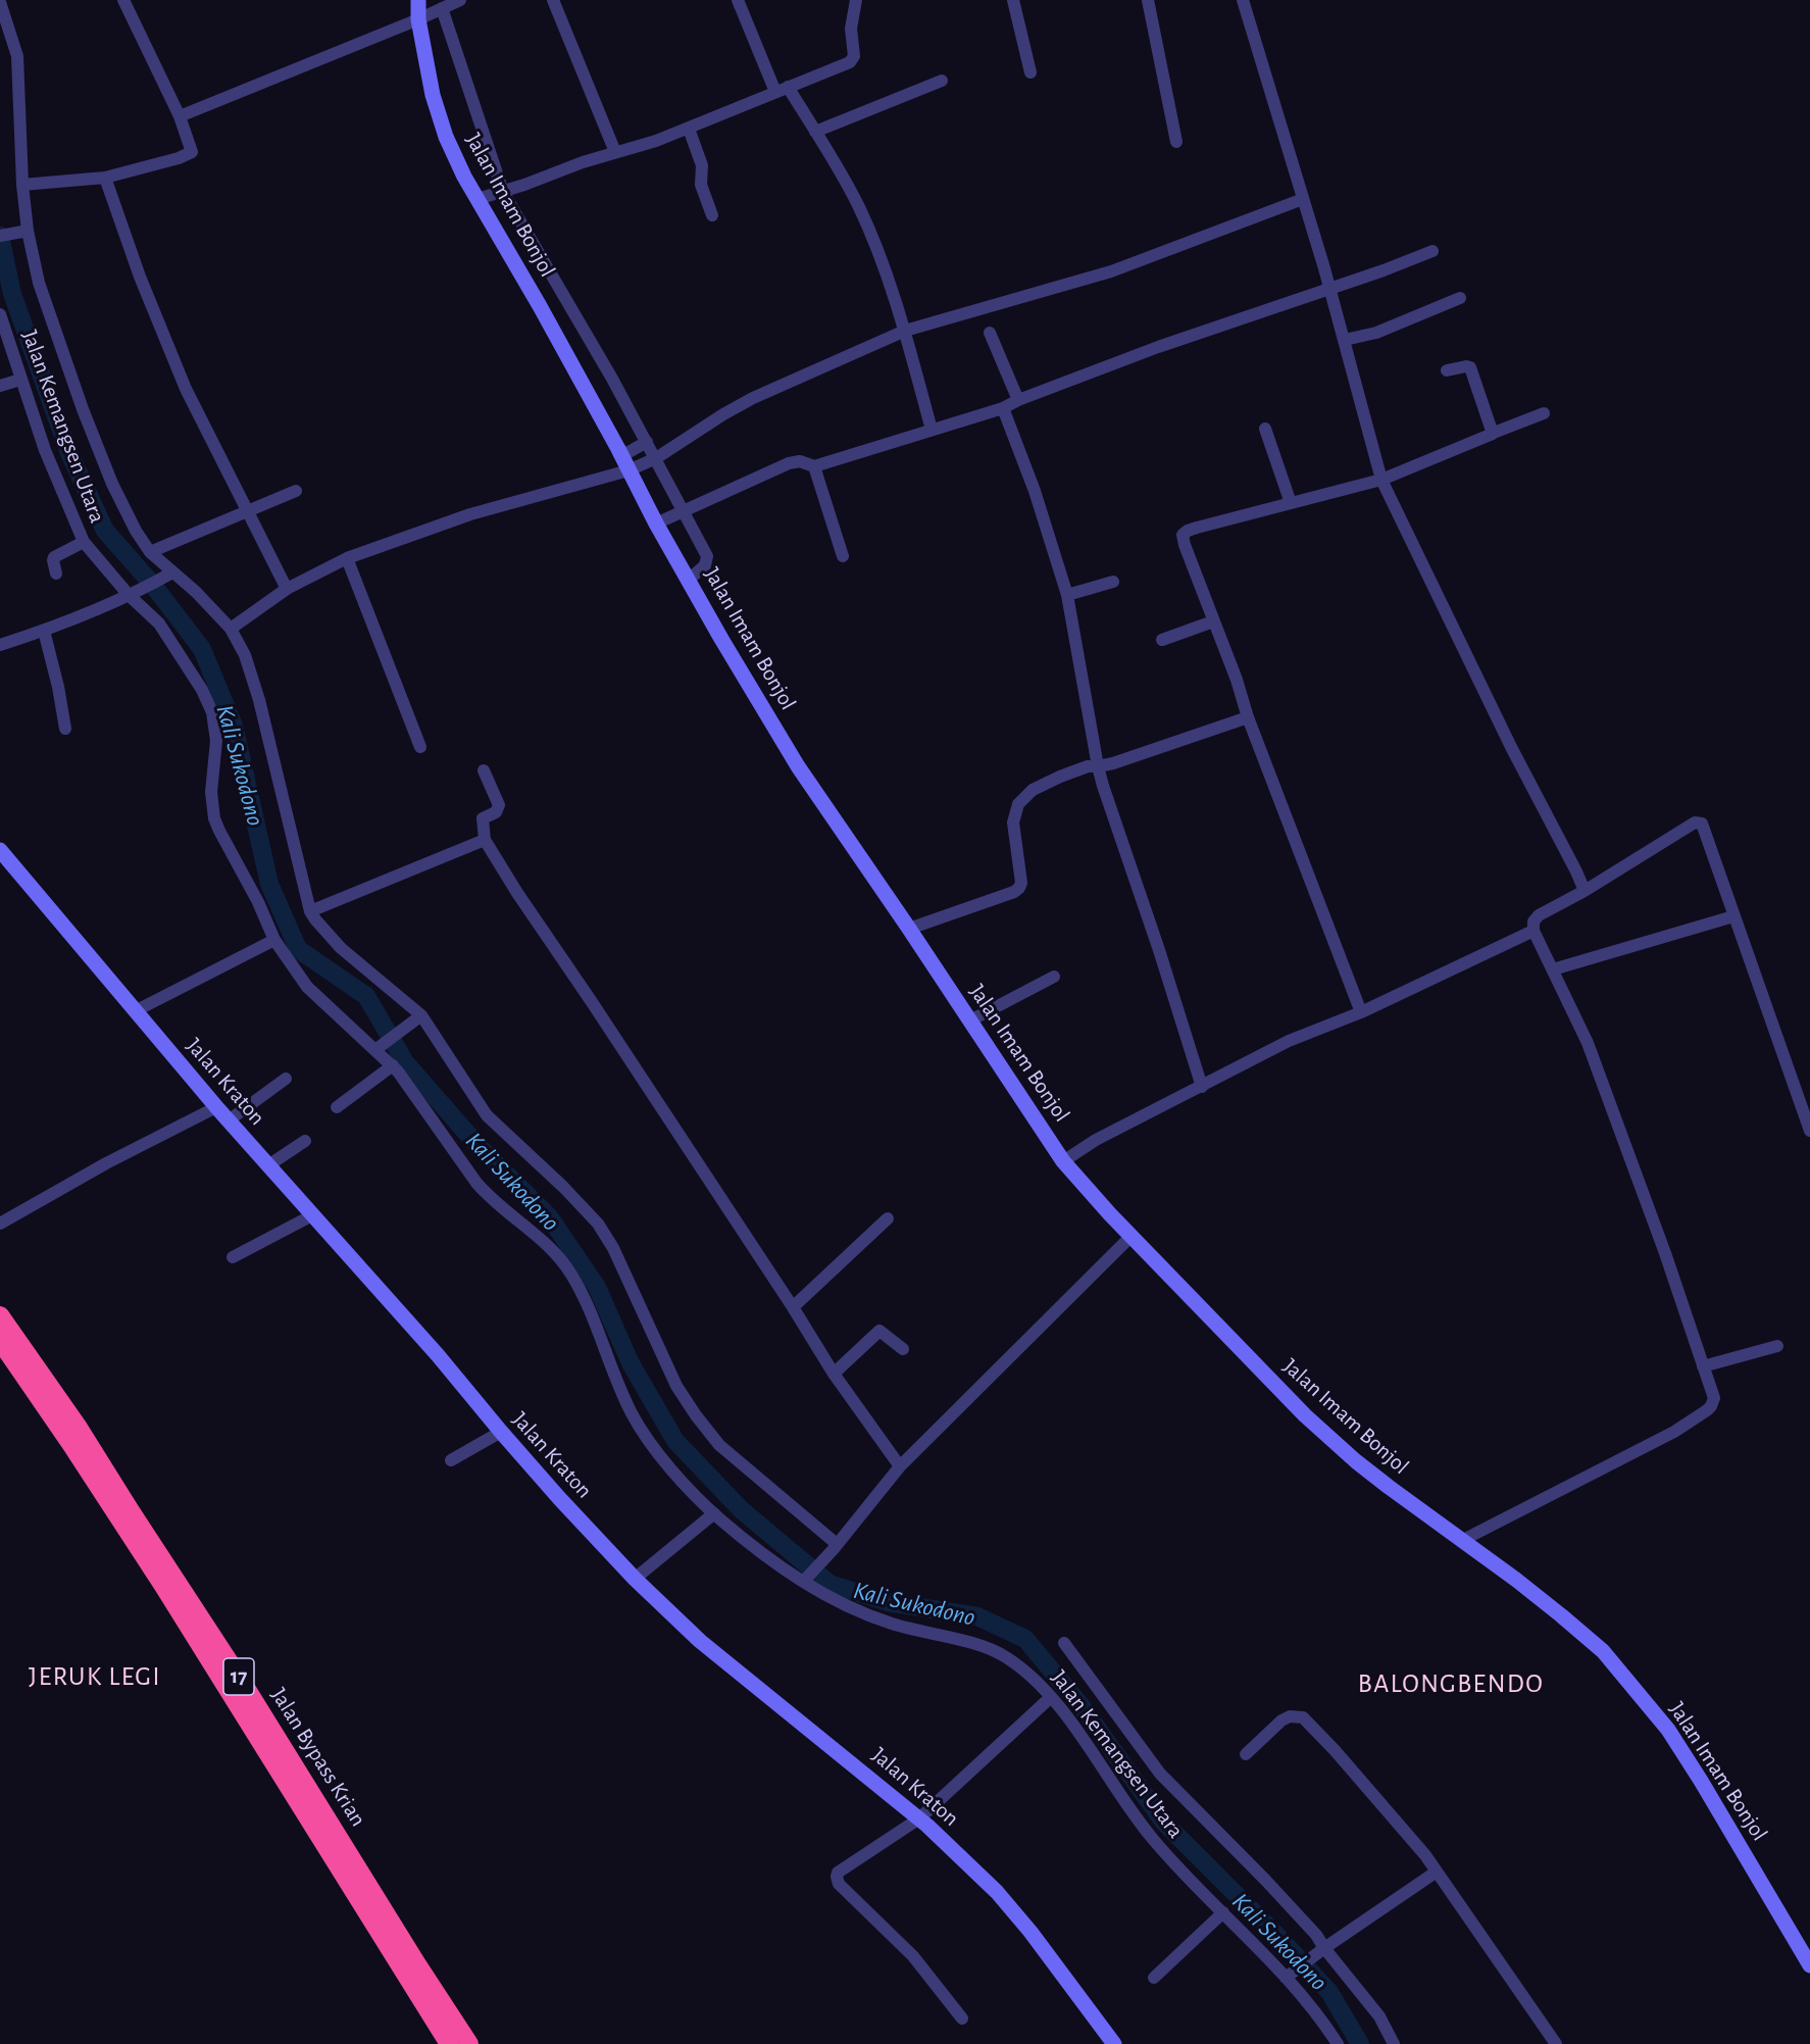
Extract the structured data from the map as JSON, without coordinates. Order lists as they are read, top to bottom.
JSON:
{
  "streets": {
    "highway": ["17", "Jalan Bypass Krian"],
    "main road": ["Jalan Imam Bonjol", "Jalan Kraton"],
    "street": ["Jalan Kemangsen Utara"]
  },
  "districts": ["JERUK LEGI", "BALONGBENDO"],
  "water": ["Kali Sukodono"]
}
